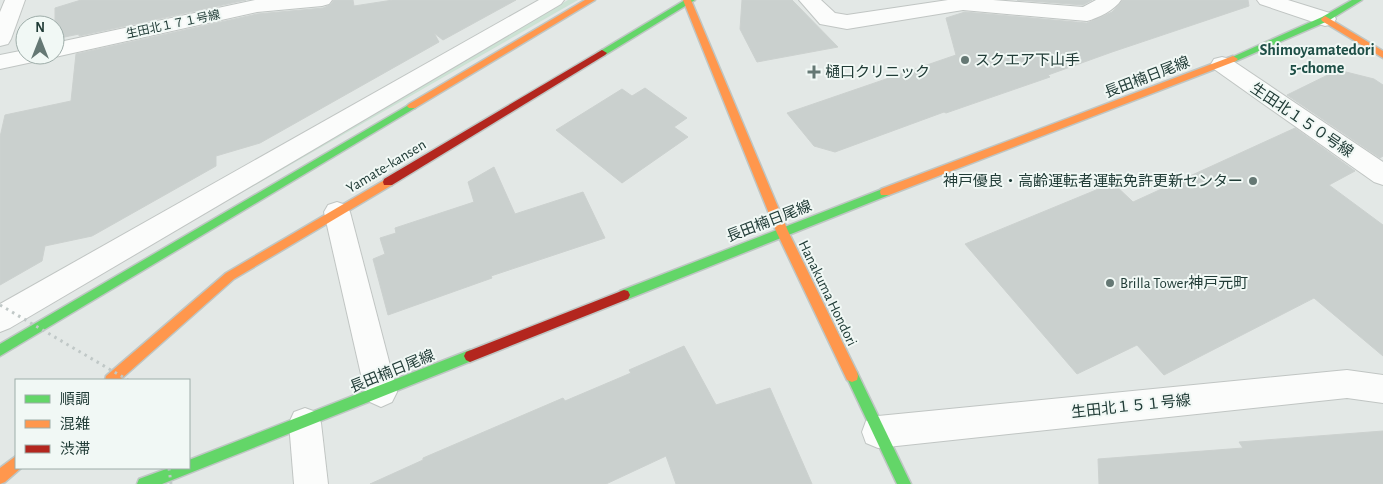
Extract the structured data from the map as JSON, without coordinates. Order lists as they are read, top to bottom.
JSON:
{
  "streets": {
    "street": [
      "生田北１７１号線",
      "長田楠日尾線",
      "生田北１５０号線",
      "Yamate-kansen",
      "Hanakuma Hondori",
      "生田北１５１号線"
    ]
  },
  "crossings": [
    ["長田楠日尾線", "生田北１５０号線"],
    ["長田楠日尾線", "Hanakuma Hondori"],
    ["Yamate-kansen", "Hanakuma Hondori"],
    ["Hanakuma Hondori", "生田北１５１号線"]
  ],
  "districts": ["Shimoyamatedori 5-chome"],
  "places": {
    "other": ["スクエア下山手", "神戸優良・高齢運転者運転免許更新センター", "Brilla Tower神戸元町"],
    "health": ["樋口クリニック"]
  },
  "legend": ["順調", "混雑", "渋滞"],
  "north": "top"
}
